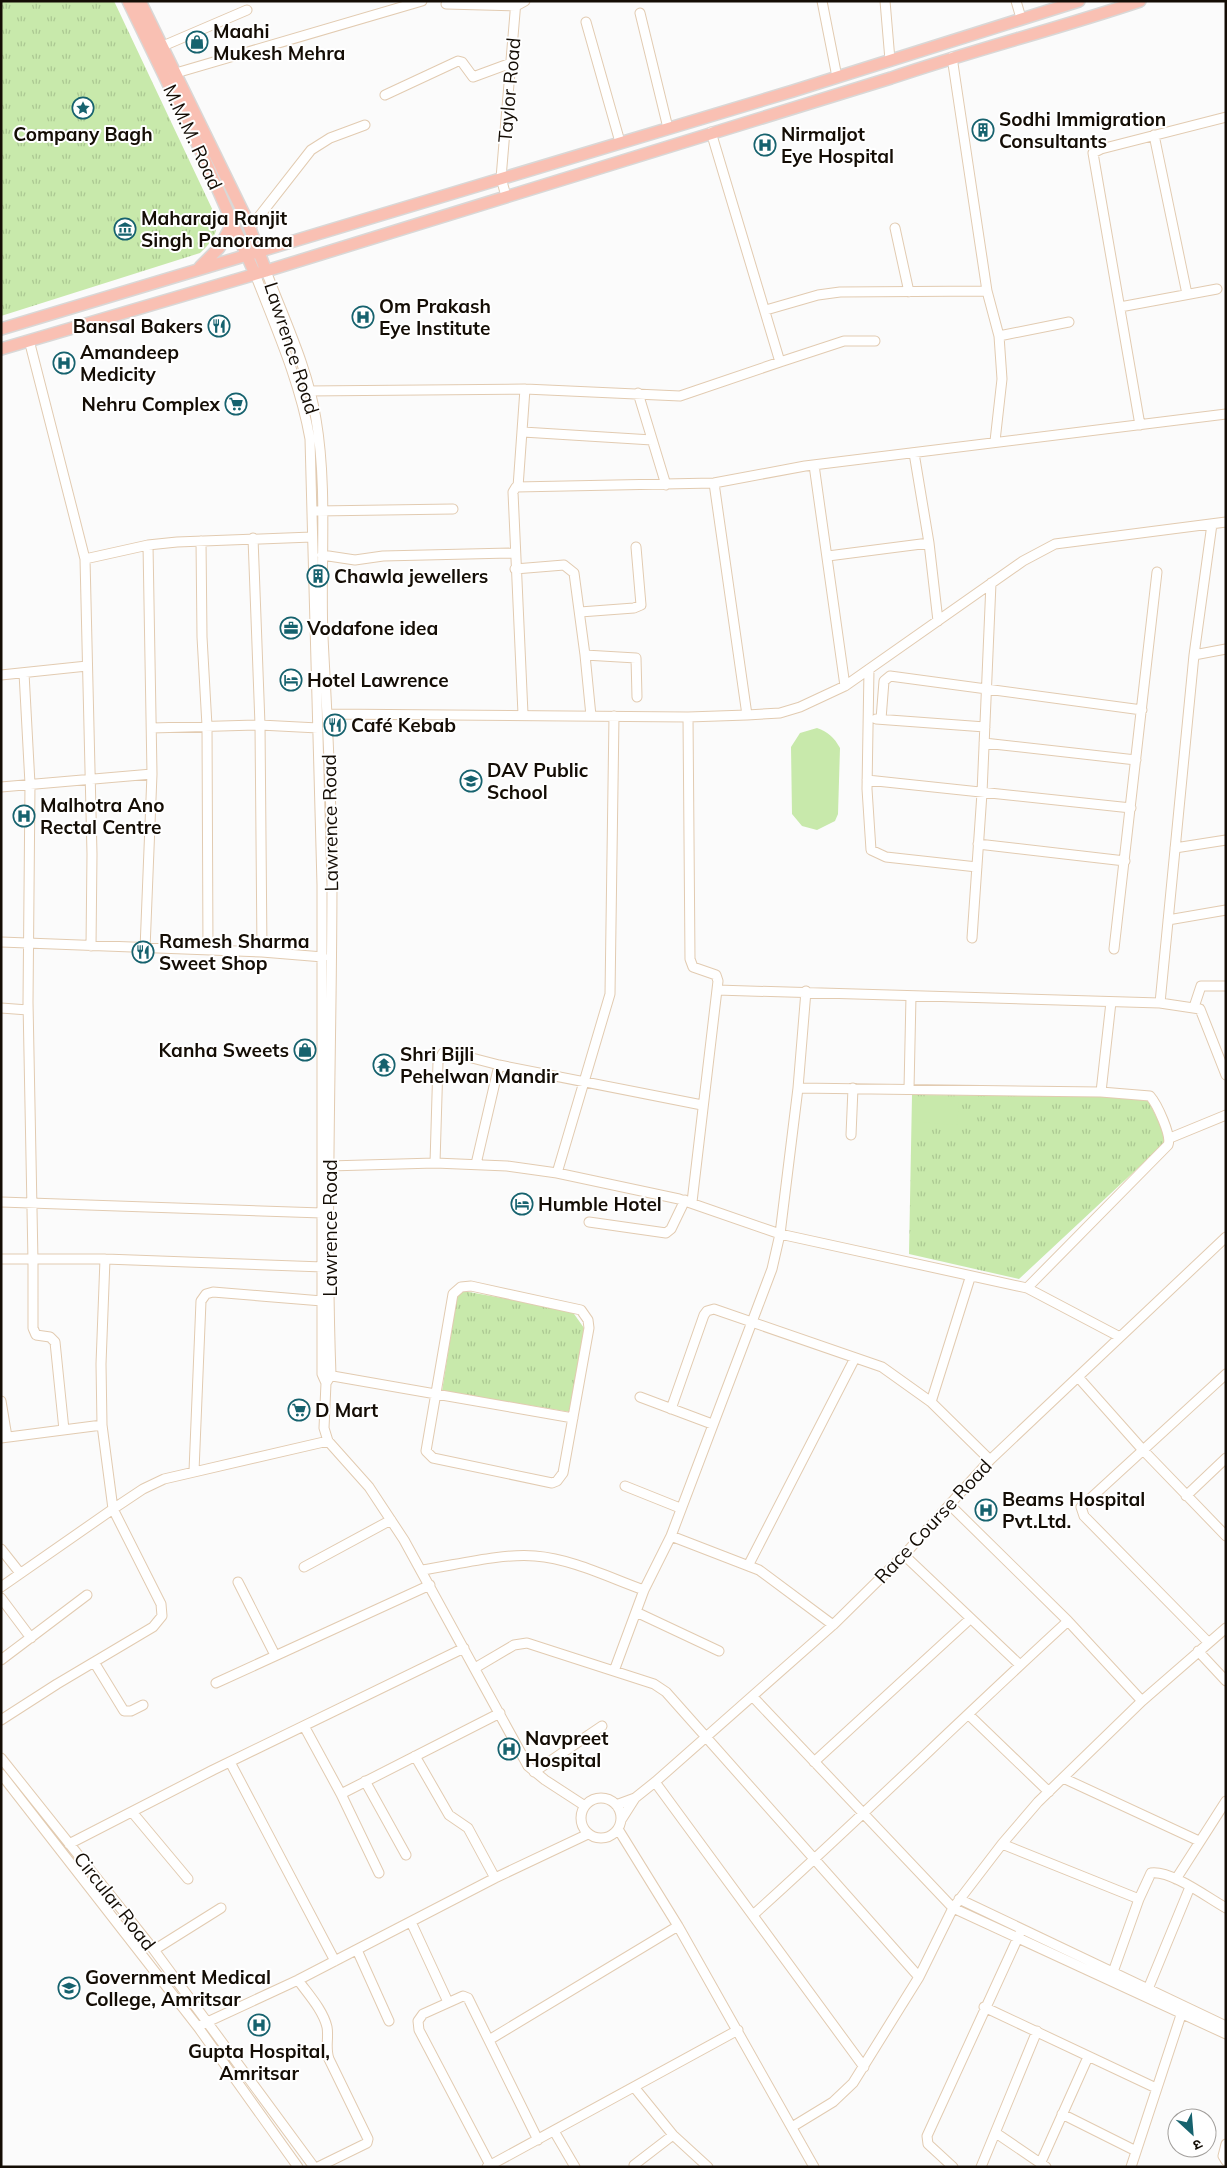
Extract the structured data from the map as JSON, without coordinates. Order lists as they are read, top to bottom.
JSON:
{
  "streets": {
    "main road": ["M.M.M. Road"],
    "street": [
      "Taylor Road",
      "Lawrence Road",
      "Race Course Road",
      "Circular Road"
    ]
  },
  "crossings": [
    ["M.M.M. Road", "Lawrence Road"]
  ],
  "places": {
    "shop": ["Maahi Mukesh Mehra", "Kanha Sweets"],
    "place": ["Company Bagh"],
    "building": ["Sodhi Immigration Consultants", "Chawla jewellers"],
    "hospital": [
      "Nirmaljot Eye Hospital",
      "Om Prakash Eye Institute",
      "Amandeep Medicity",
      "Malhotra Ano Rectal Centre",
      "Beams Hospital Pvt.Ltd.",
      "Navpreet Hospital",
      "Gupta Hospital, Amritsar"
    ],
    "museum": ["Maharaja Ranjit Singh Panorama"],
    "restaurant": ["Bansal Bakers", "Café Kebab", "Ramesh Sharma Sweet Shop"],
    "supermarket": ["Nehru Complex", "D Mart"],
    "office": ["Vodafone idea"],
    "hotel": ["Hotel Lawrence", "Humble Hotel"],
    "school or university": ["DAV Public School", "Government Medical College, Amritsar"],
    "temple": ["Shri Bijli Pehelwan Mandir"]
  },
  "north": "bottom right"
}
